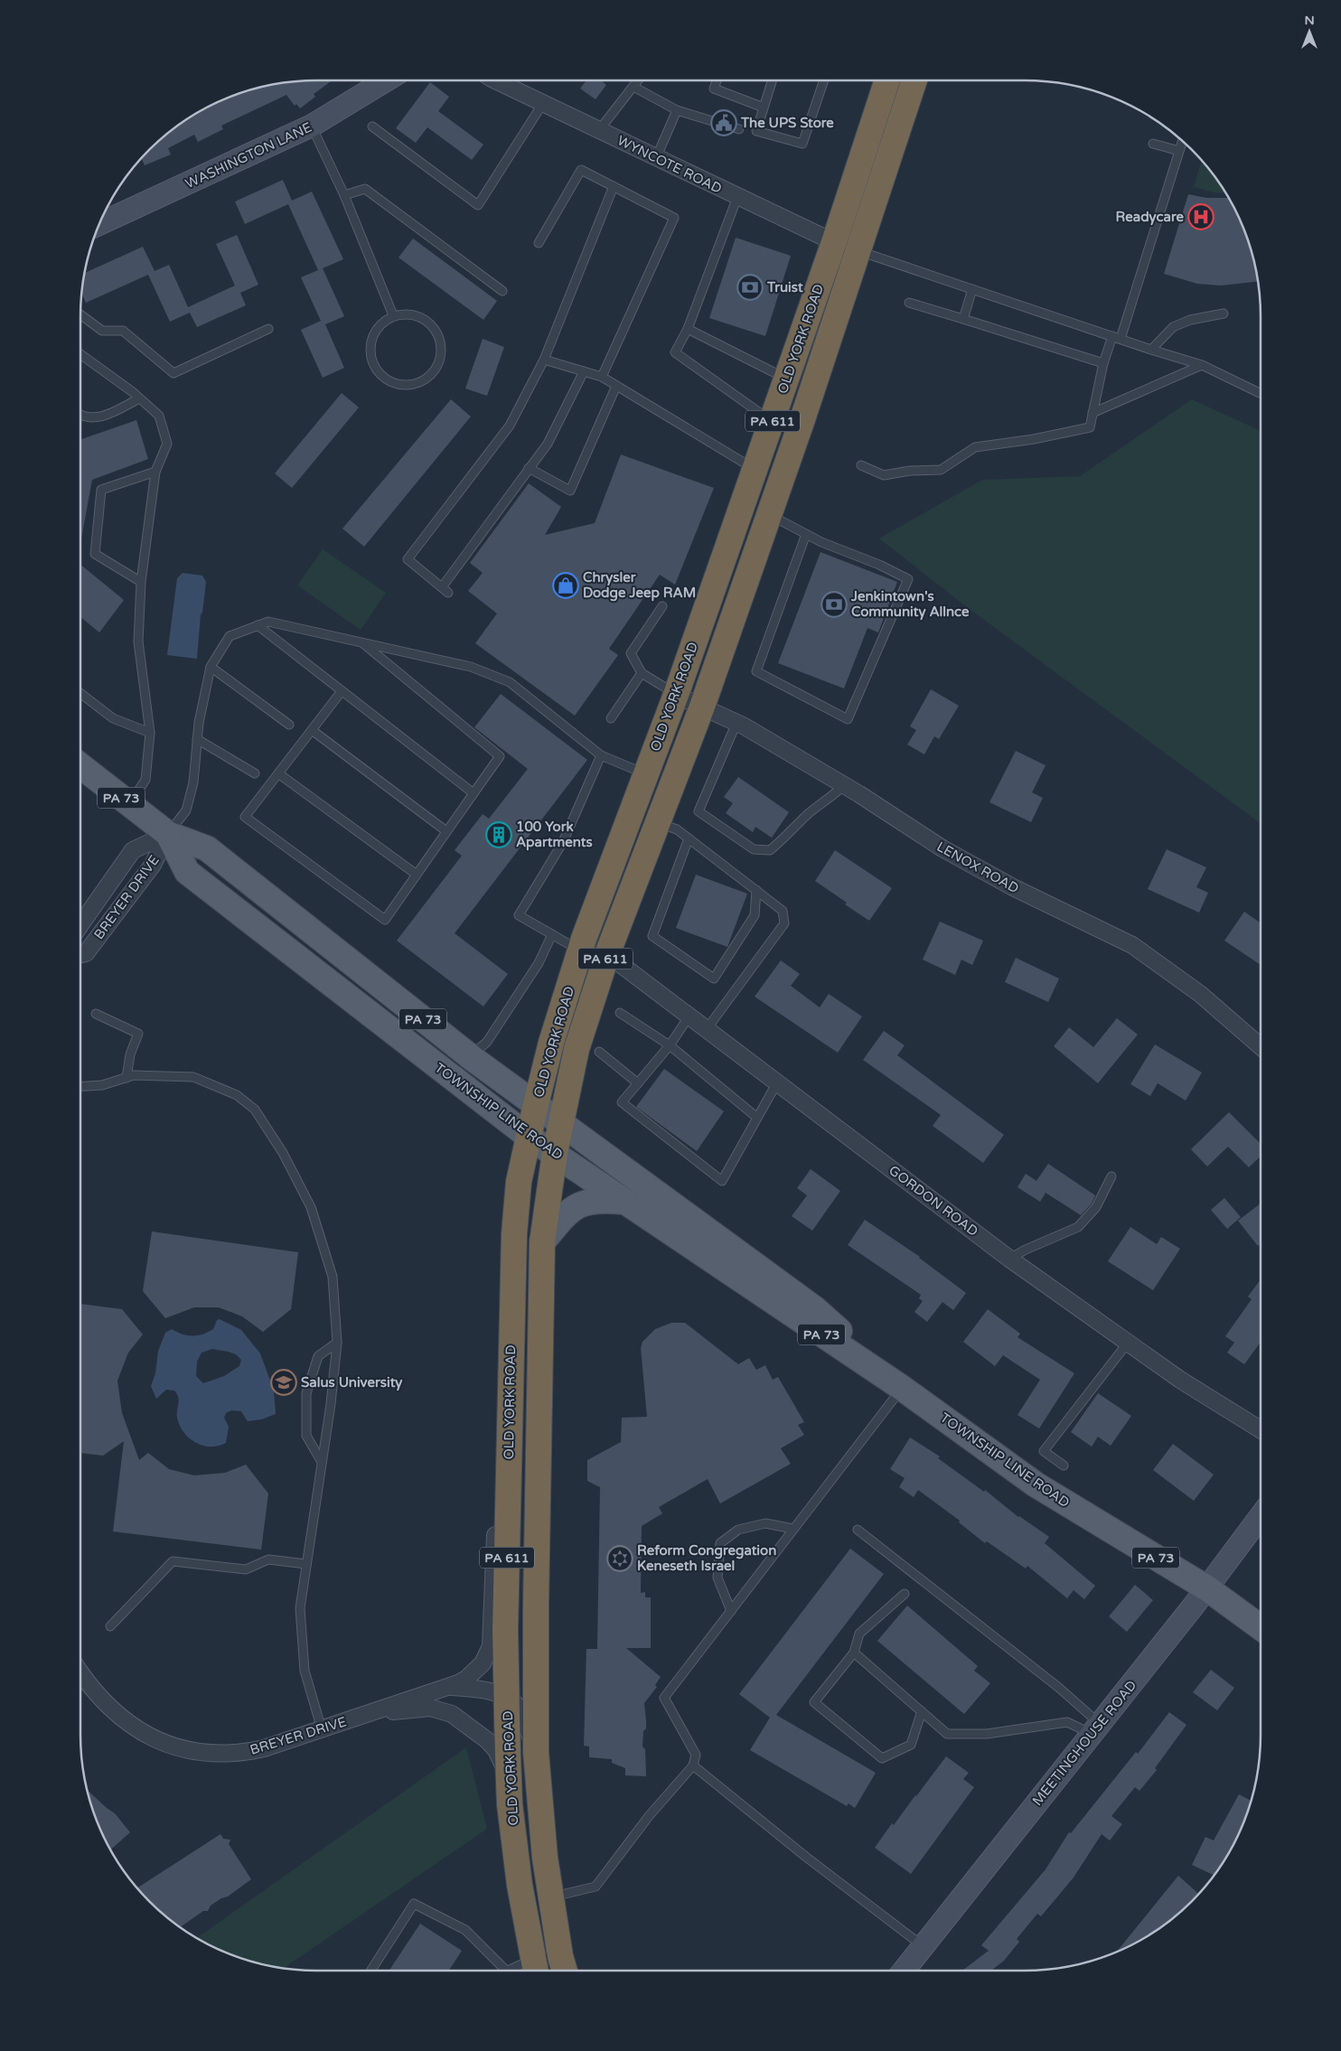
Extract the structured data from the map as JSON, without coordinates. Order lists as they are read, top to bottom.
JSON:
{
  "streets": {
    "highway": ["OLD YORK ROAD", "PA 611"],
    "main road": ["PA 73", "TOWNSHIP LINE ROAD"],
    "street": [
      "WASHINGTON LANE",
      "WYNCOTE ROAD",
      "LENOX ROAD",
      "BREYER DRIVE",
      "GORDON ROAD",
      "MEETINGHOUSE ROAD"
    ]
  },
  "crossings": [
    ["WYNCOTE ROAD", "OLD YORK ROAD"],
    ["OLD YORK ROAD", "LENOX ROAD"],
    ["OLD YORK ROAD", "BREYER DRIVE"],
    ["OLD YORK ROAD", "TOWNSHIP LINE ROAD"],
    ["OLD YORK ROAD", "GORDON ROAD"],
    ["BREYER DRIVE", "TOWNSHIP LINE ROAD"],
    ["TOWNSHIP LINE ROAD", "MEETINGHOUSE ROAD"]
  ],
  "places": {
    "public building": ["The UPS Store"],
    "hospital": ["Readycare"],
    "bank": ["Truist", "Jenkintown's Community Allnce"],
    "shop": ["Chrysler Dodge Jeep RAM"],
    "building": ["100 York Apartments"],
    "school or university": ["Salus University"],
    "synagogue": ["Reform Congregation Keneseth Israel"]
  },
  "north": "top"
}
